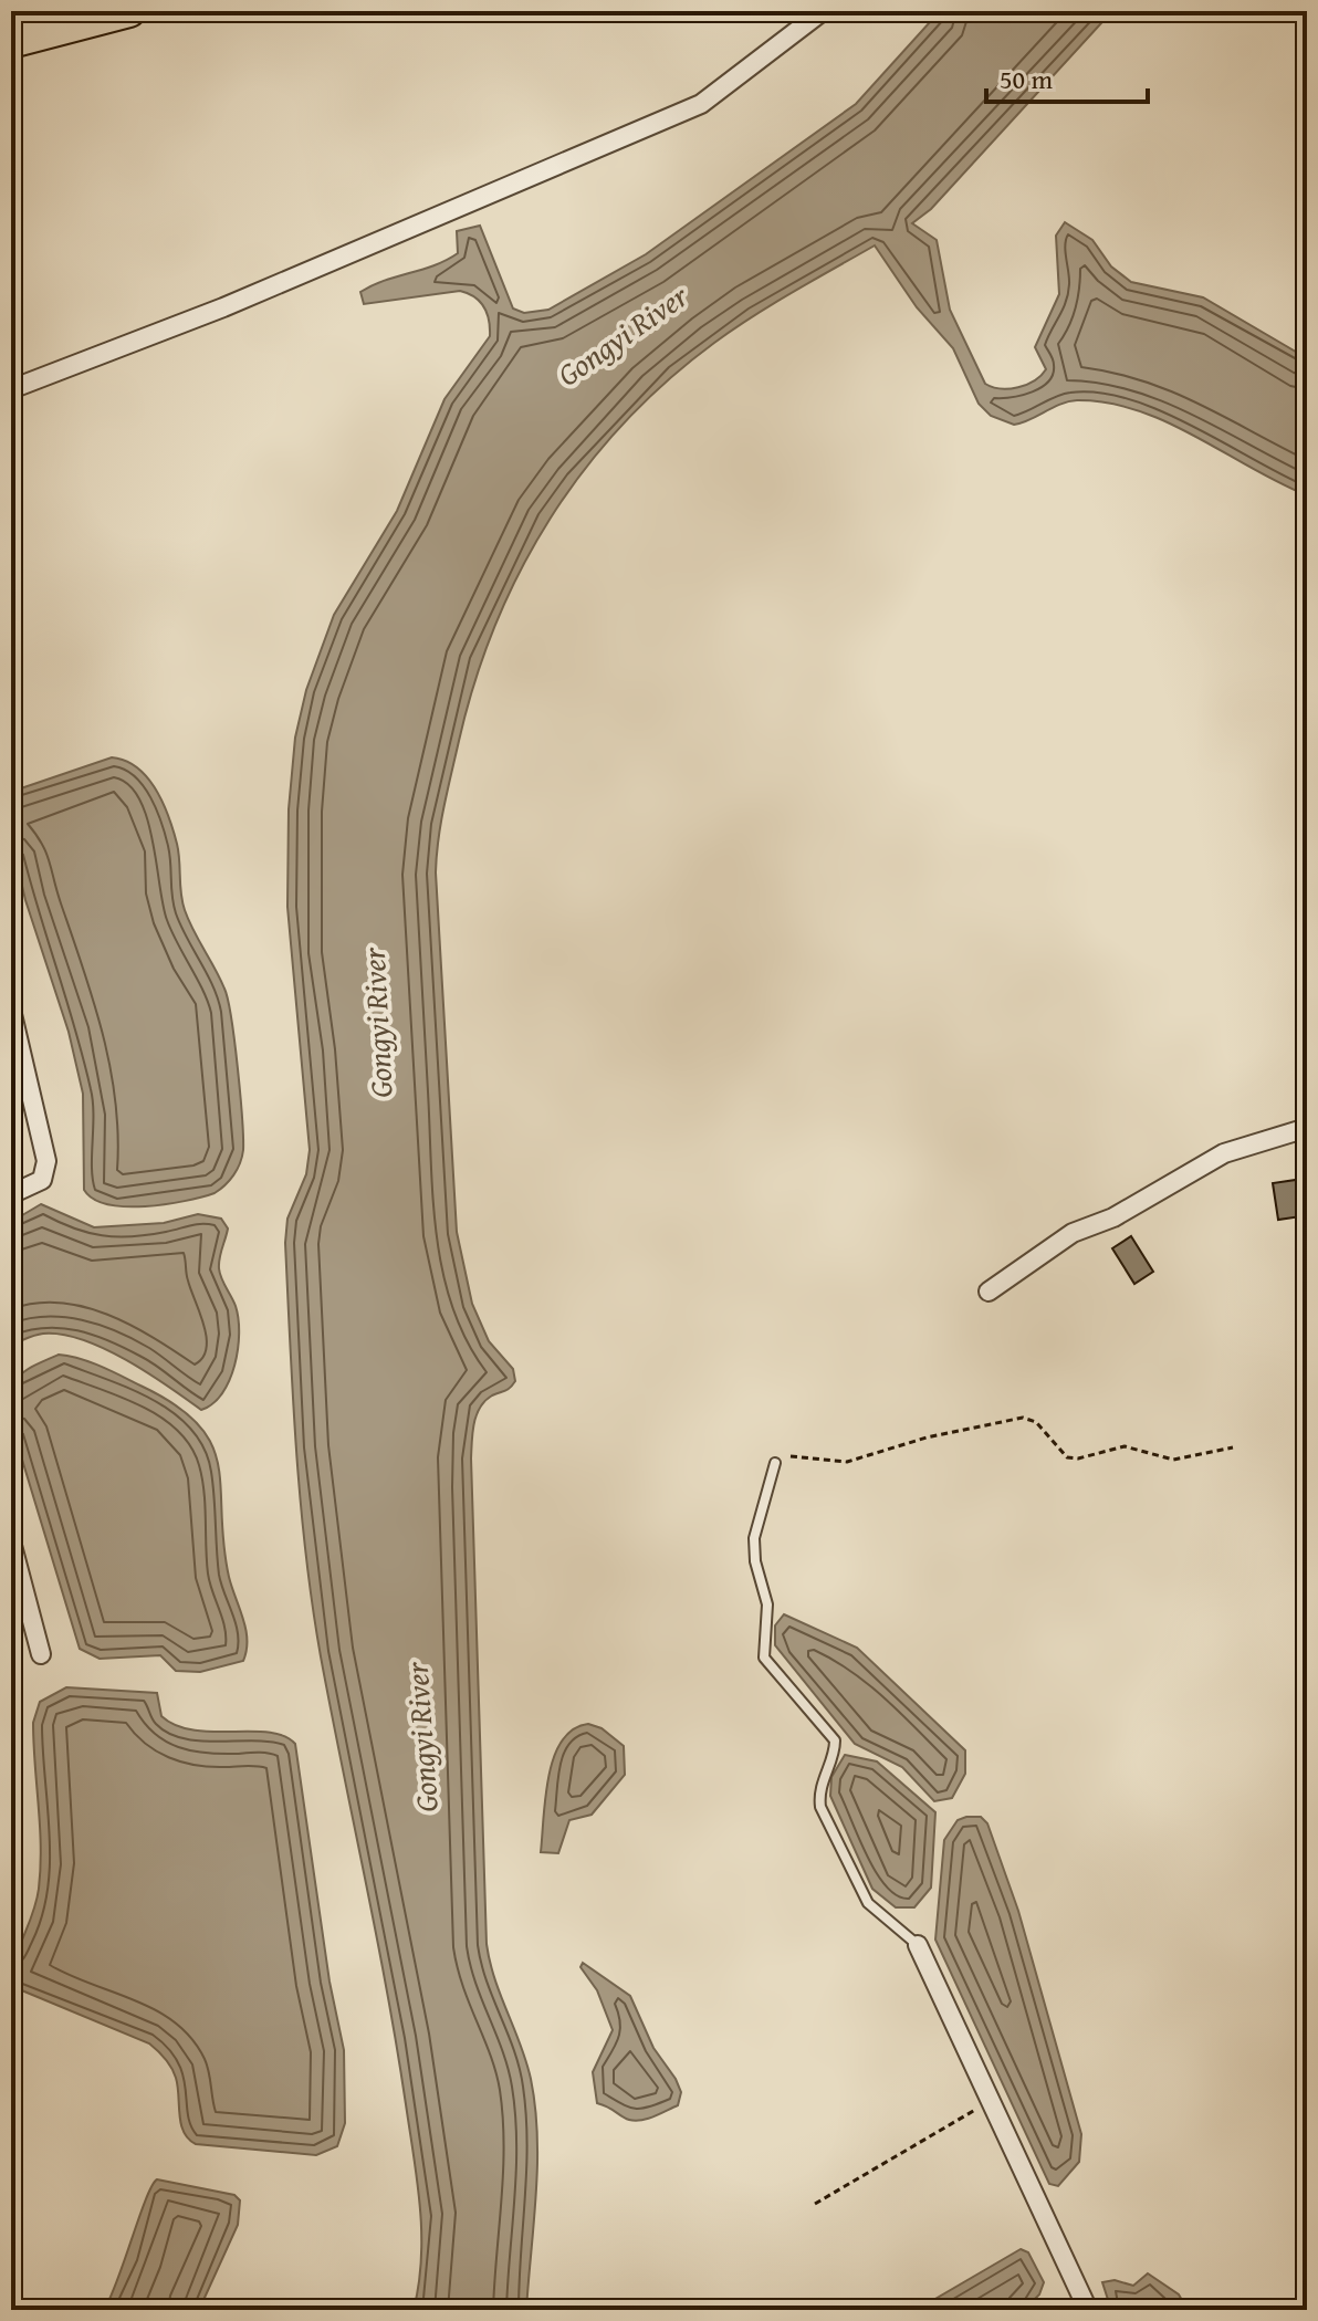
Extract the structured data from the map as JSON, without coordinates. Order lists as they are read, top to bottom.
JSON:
{
  "water": ["Gongyi River"],
  "scale_bar": "50 m"
}
